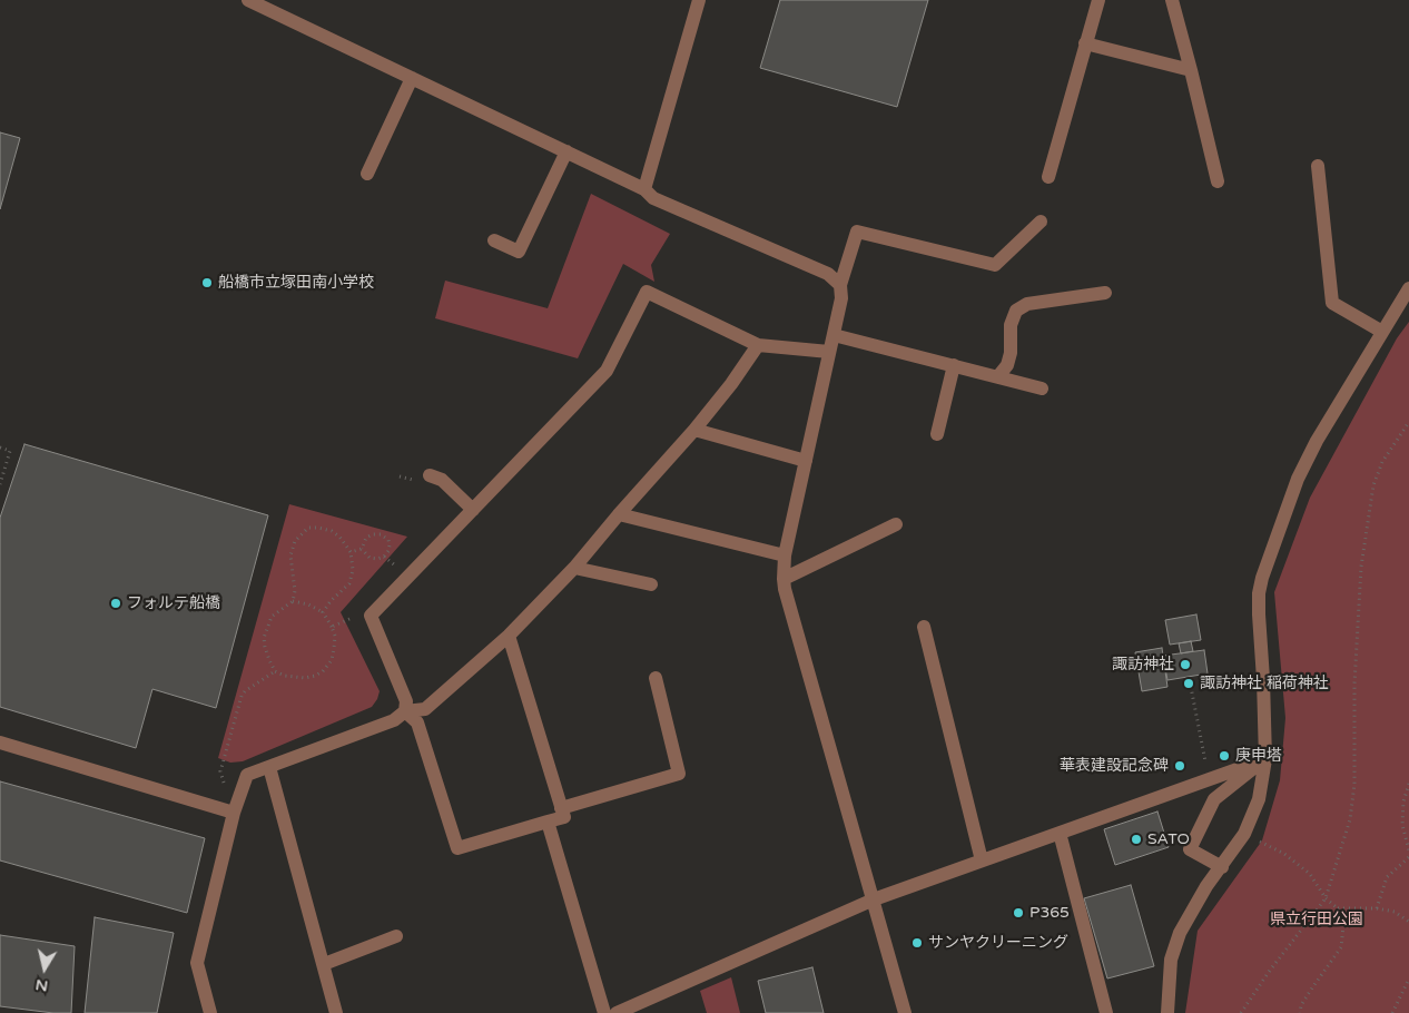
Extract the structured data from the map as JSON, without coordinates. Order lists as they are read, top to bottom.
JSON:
{
  "parks": ["県立行田公園"],
  "places": [
    "船橋市立塚田南小学校",
    "フォルテ船橋",
    "諏訪神社",
    "諏訪神社 稲荷神社",
    "庚申塔",
    "華表建設記念碑",
    "SATO",
    "P365",
    "サンヤクリーニング"
  ],
  "north": "bottom"
}
